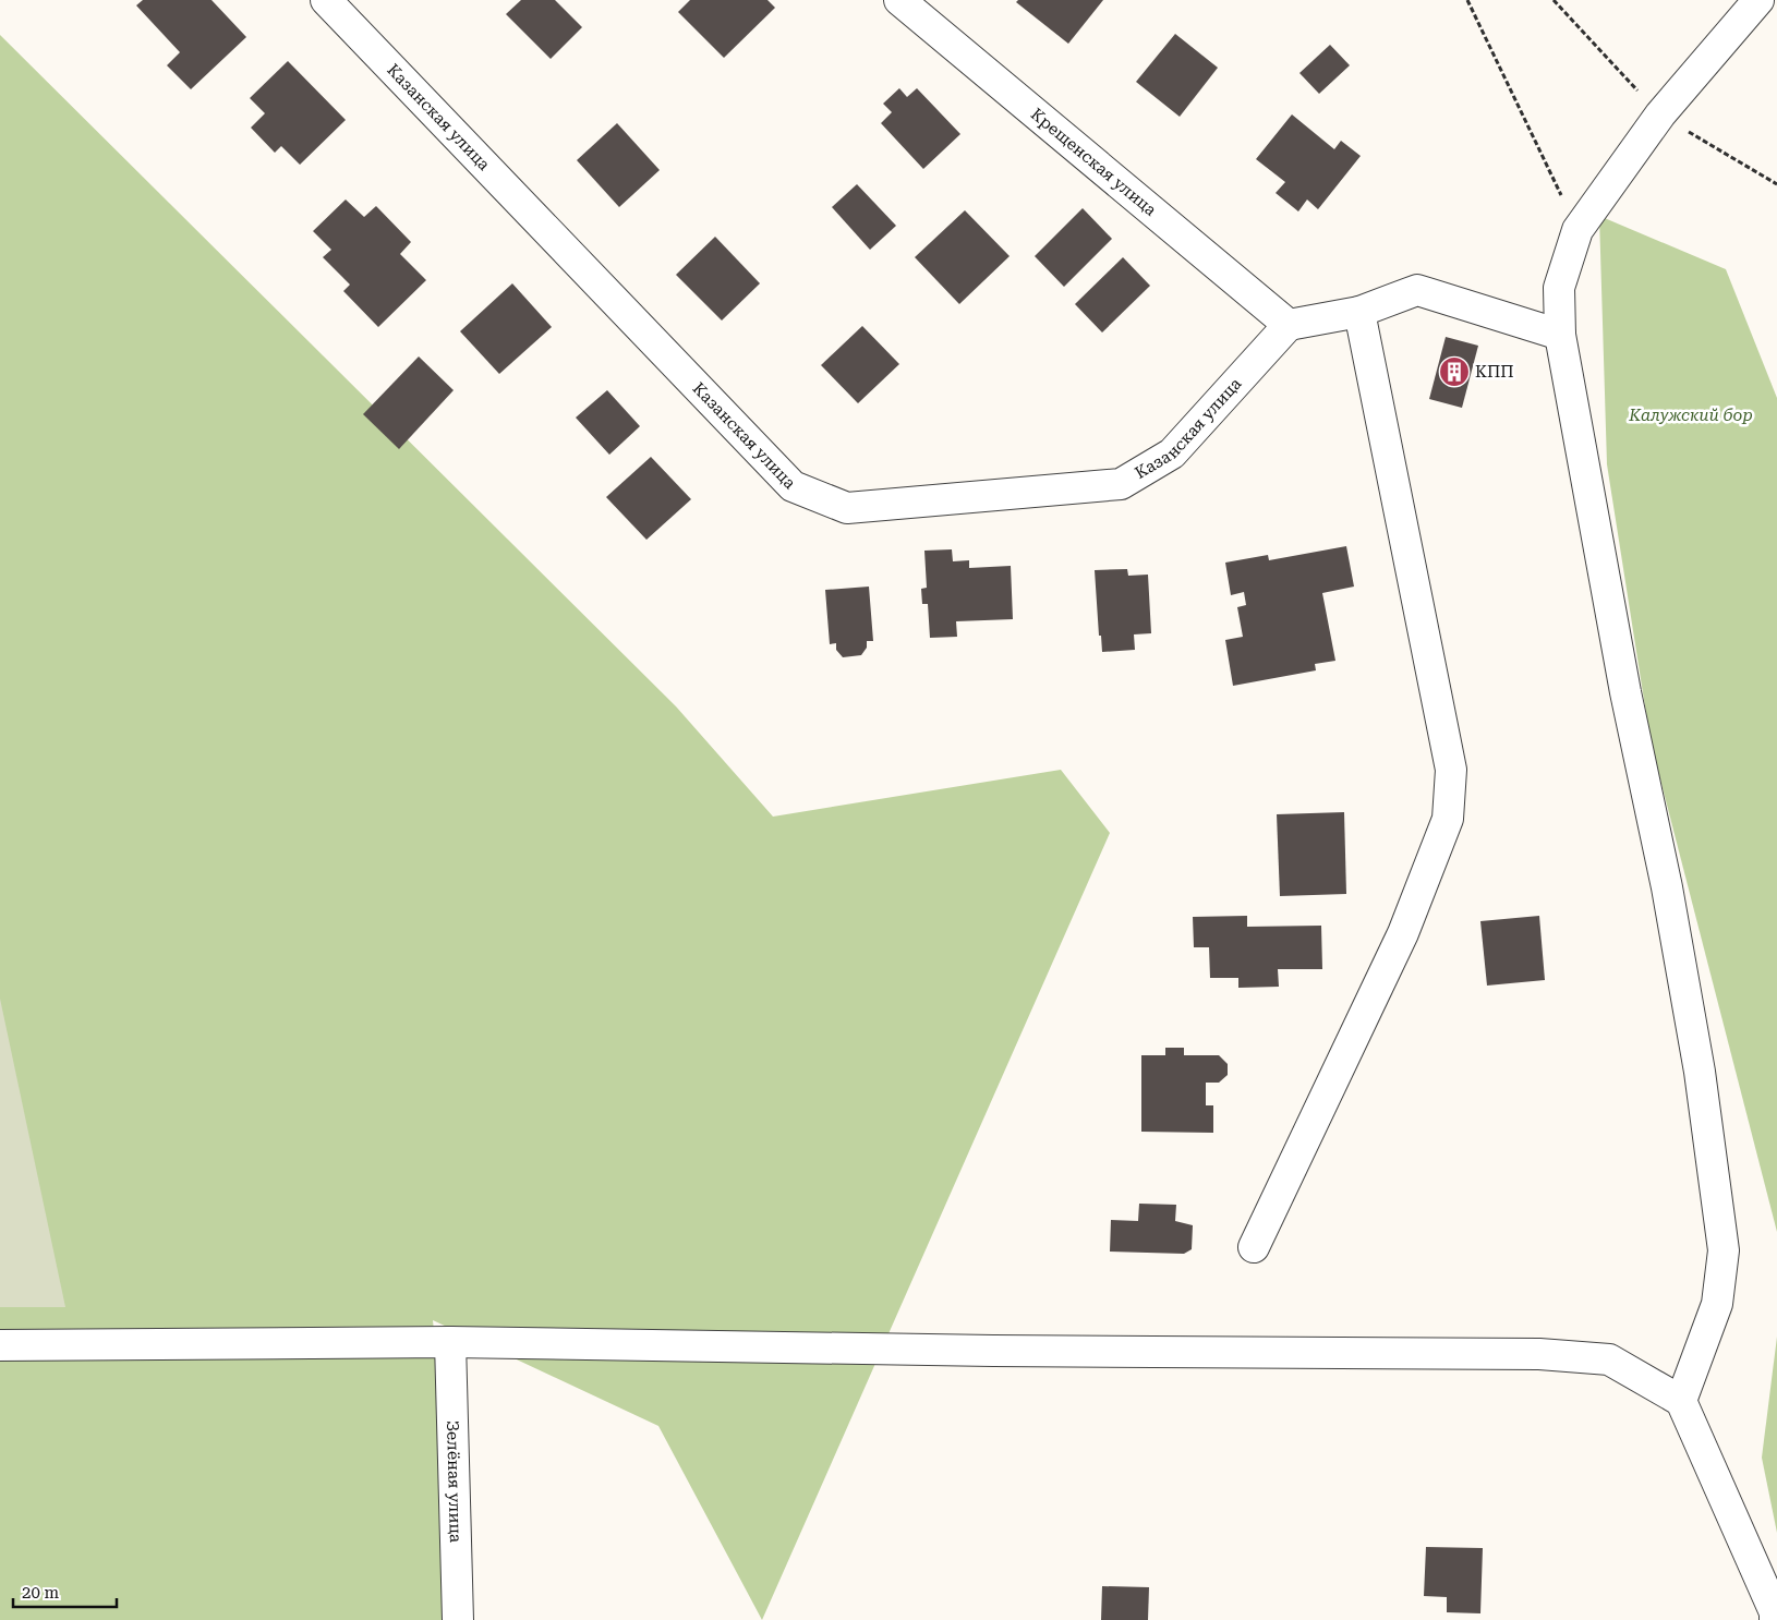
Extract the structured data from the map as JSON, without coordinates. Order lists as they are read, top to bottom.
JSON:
{
  "streets": {
    "street": ["Казанская улица", "Крещенская улица", "Зелёная улица"]
  },
  "crossings": [
    ["Казанская улица", "Крещенская улица"]
  ],
  "parks": ["Калужский бор"],
  "places": {
    "building": ["КПП"]
  },
  "scale_bar": "20 m"
}
